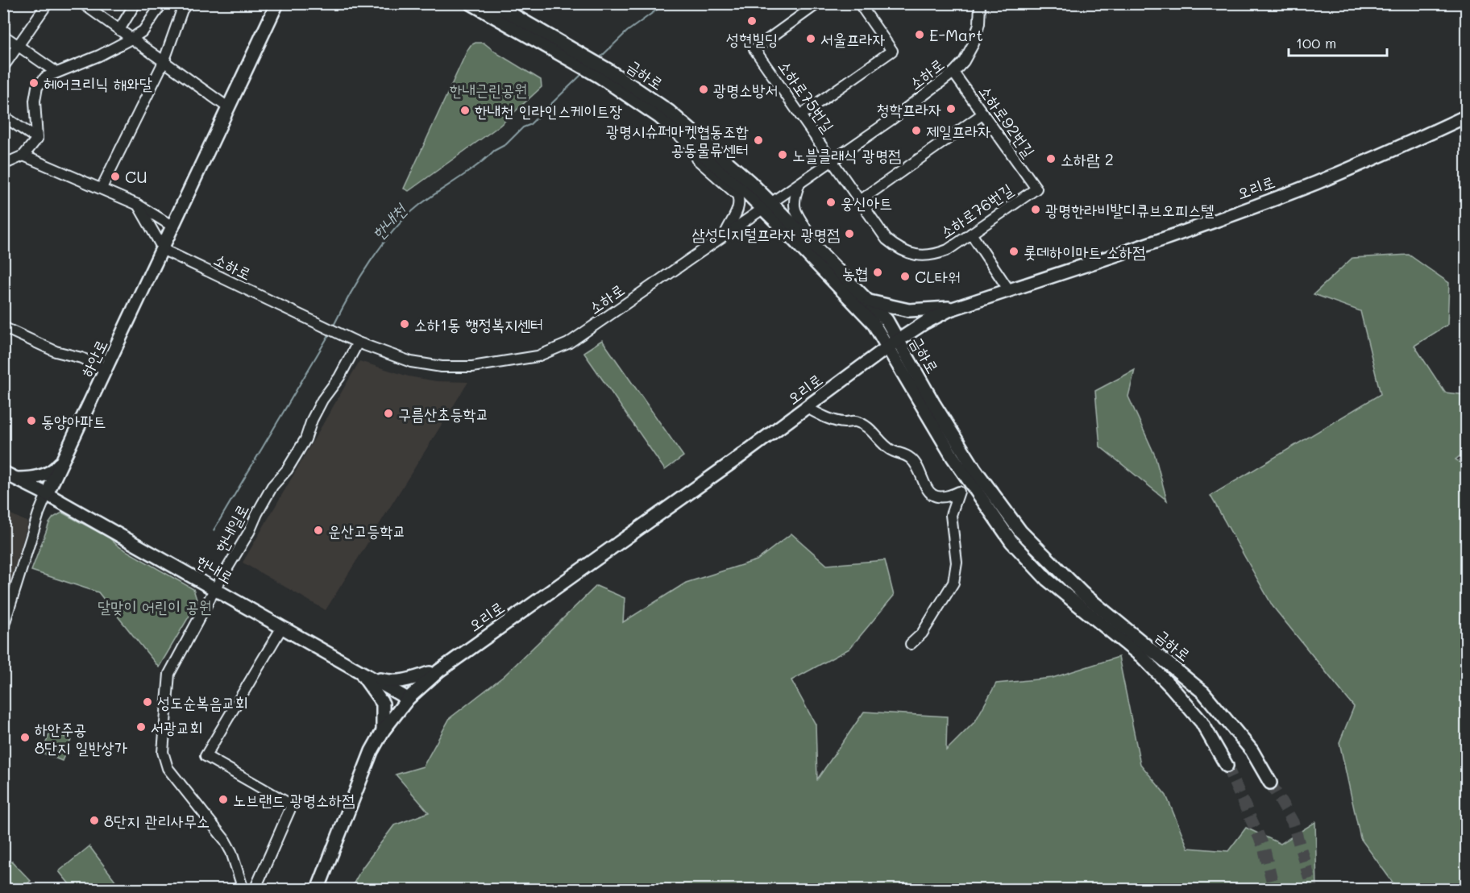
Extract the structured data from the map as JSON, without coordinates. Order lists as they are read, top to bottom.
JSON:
{
  "streets": {
    "main road": [
      "금하로",
      "오리로",
      "하안로",
      "한내로"
    ],
    "street": [
      "소하로",
      "소하로75번길",
      "소하로92번길",
      "소하로76번길",
      "한내일로"
    ]
  },
  "crossings": [
    ["소하로", "금하로"],
    ["소하로", "소하로75번길"],
    ["소하로", "소하로92번길"],
    ["소하로", "소하로76번길"],
    ["소하로", "하안로"],
    ["소하로", "한내일로"],
    ["금하로", "오리로"],
    ["소하로75번길", "소하로76번길"],
    ["소하로92번길", "소하로76번길"],
    ["오리로", "한내로"],
    ["하안로", "한내로"],
    ["한내일로", "한내로"]
  ],
  "water": ["한내천"],
  "parks": ["한내근린공원", "달맞이 어린이 공원"],
  "places": [
    "성현빌딩",
    "E-Mart",
    "서울프라자",
    "헤어크리닉 해와달",
    "광명소방서",
    "청학프라자",
    "한내천 인라인스케이트장",
    "제일프라자",
    "광명시슈퍼마켓협동조합 공동물류센터",
    "노블클래식 광명점",
    "소하람 2",
    "CU",
    "웅신아트",
    "광명한라비발디큐브오피스텔",
    "삼성디지털프라자 광명점",
    "롯데하이마트 소하점",
    "농협",
    "CL타워",
    "소하1동 행정복지센터",
    "구름산초등학교",
    "동양아파트",
    "운산고등학교",
    "성도순복음교회",
    "서광교회",
    "하안주공 8단지 일반상가",
    "노브랜드 광명소하점",
    "8단지 관리사무소"
  ],
  "scale_bar": "100 m"
}
